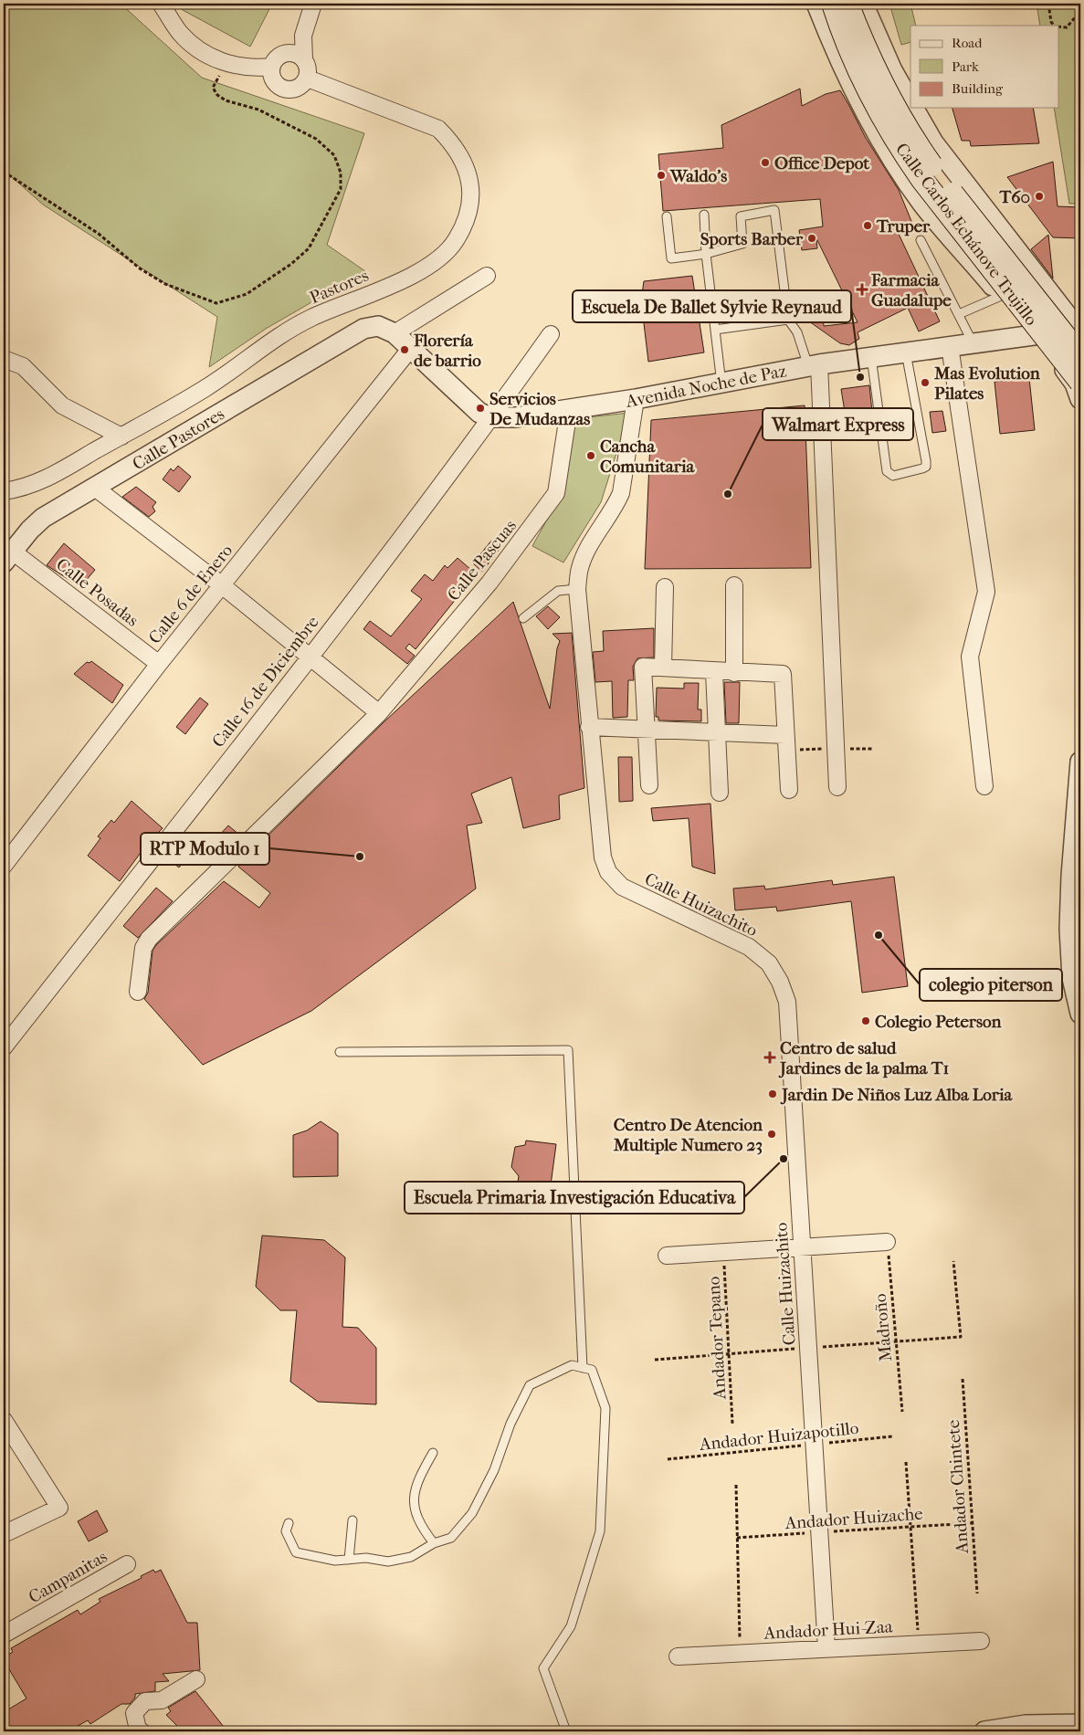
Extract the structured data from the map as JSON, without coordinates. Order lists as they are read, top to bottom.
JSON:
{
  "streets": {
    "main road": ["Calle Carlos Echánove Trujillo"],
    "street": [
      "Pastores",
      "Avenida Noche de Paz",
      "Calle Pastores",
      "Calle Pascuas",
      "Calle Posadas",
      "Calle 6 de Enero",
      "Calle 16 de Diciembre",
      "Calle Huizachito",
      "Campanitas",
      "Andador Hui-Zaa"
    ],
    "path": [
      "Madroño",
      "Andador Tepano",
      "Andador Huizapotillo",
      "Andador Chintete",
      "Andador Huizache"
    ]
  },
  "crossings": [
    ["Avenida Noche de Paz", "Calle Pascuas"],
    ["Avenida Noche de Paz", "Calle 16 de Diciembre"],
    ["Avenida Noche de Paz", "Calle Huizachito"],
    ["Calle Pastores", "Calle Posadas"],
    ["Calle Posadas", "Calle 6 de Enero"],
    ["Calle Huizachito", "Andador Huizapotillo"],
    ["Calle Huizachito", "Andador Huizache"],
    ["Calle Huizachito", "Andador Hui-Zaa"],
    ["Andador Chintete", "Andador Huizache"]
  ],
  "places": {
    "other": [
      "Office Depot",
      "Waldo's",
      "T60",
      "Truper",
      "Sports Barber",
      "Florería de barrio",
      "Escuela De Ballet Sylvie Reynaud",
      "Mas Evolution Pilates",
      "Servicios De Mudanzas",
      "Cancha Comunitaria",
      "Walmart Express",
      "RTP Modulo 1",
      "colegio piterson",
      "Colegio Peterson",
      "Jardin De Niños Luz Alba Loria",
      "Centro De Atencion Multiple Numero 23",
      "Escuela Primaria Investigación Educativa"
    ],
    "health": ["Farmacia Guadalupe", "Centro de salud Jardines de la palma T1"]
  },
  "legend": ["Road", "Park", "Building"]
}
